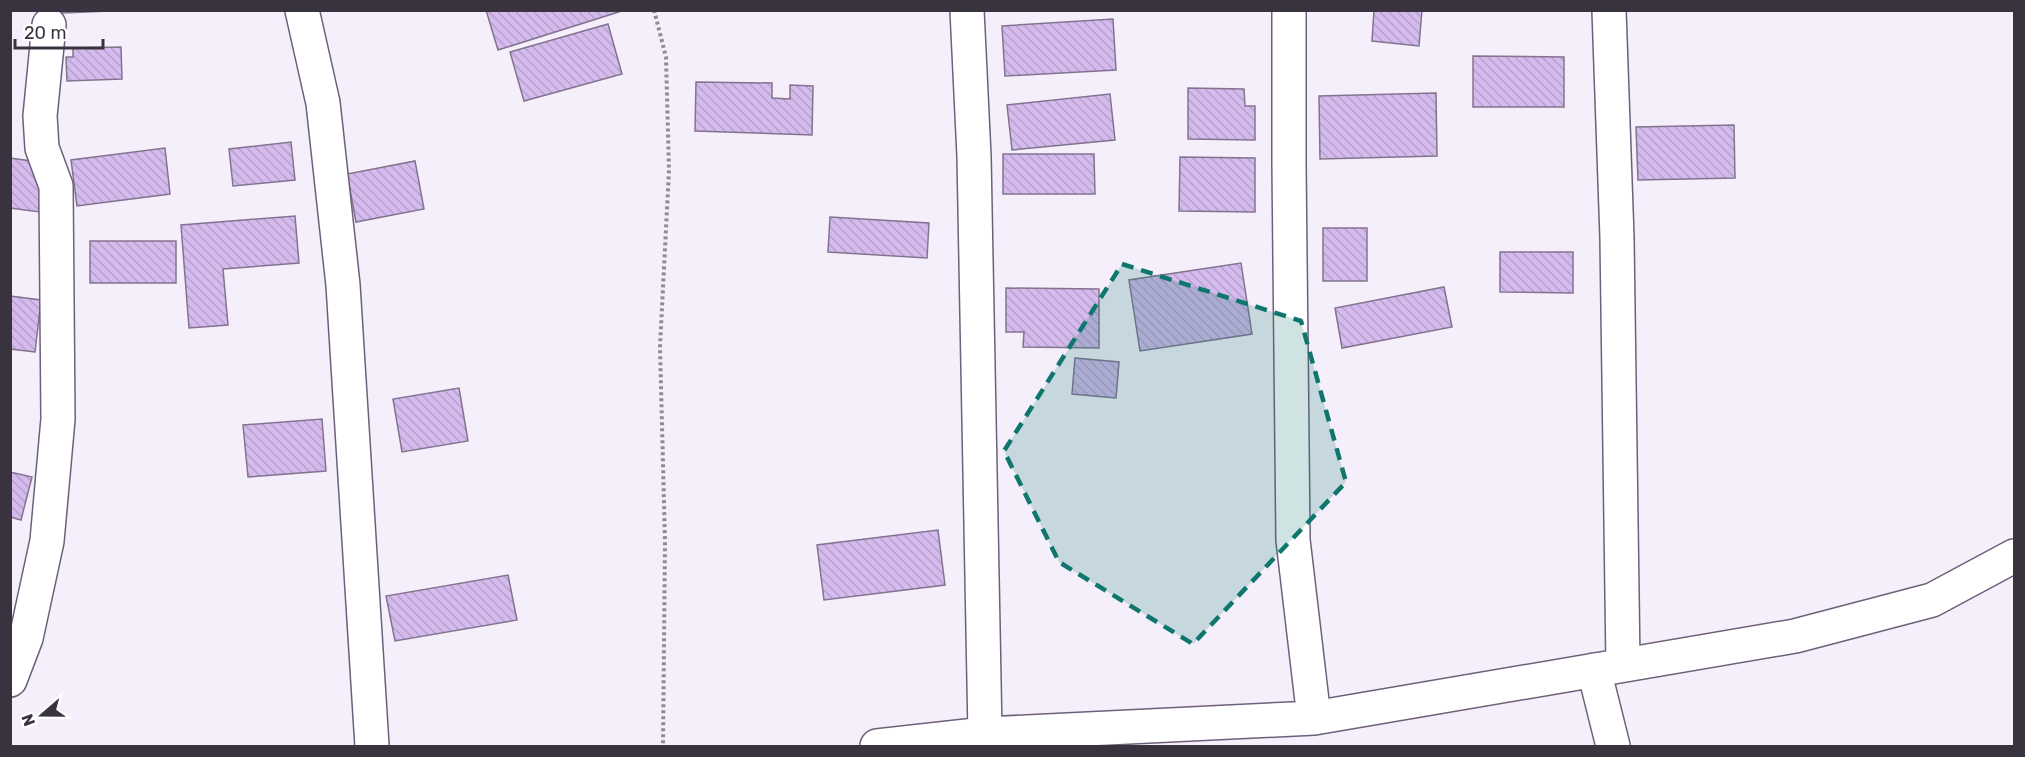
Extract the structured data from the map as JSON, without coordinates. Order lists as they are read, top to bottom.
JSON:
{
  "scale_bar": "20 m",
  "north": "left"
}
